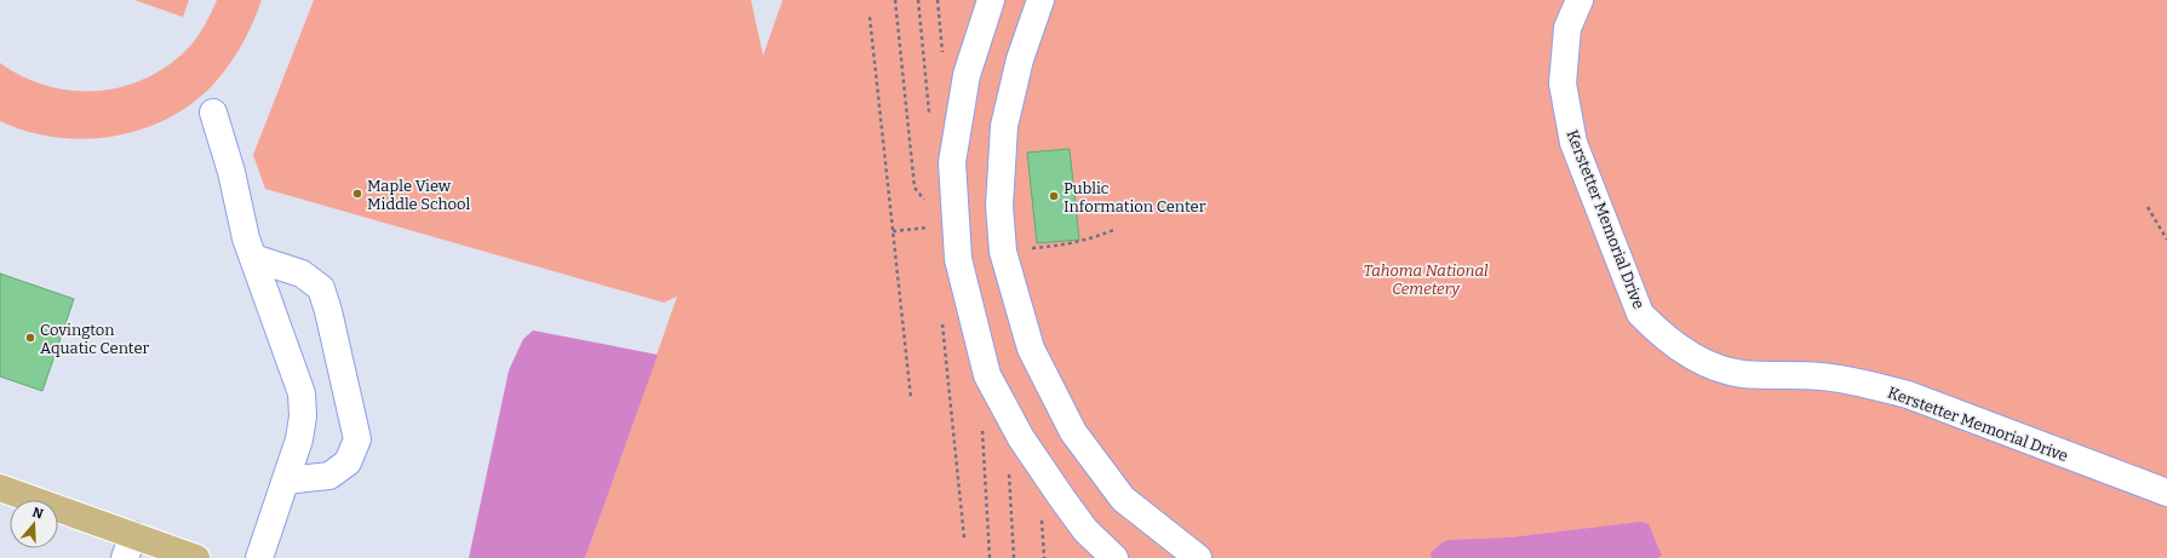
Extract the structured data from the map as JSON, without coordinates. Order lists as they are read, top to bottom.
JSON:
{
  "streets": {
    "street": ["Kerstetter Memorial Drive"]
  },
  "parks": ["Tahoma National Cemetery"],
  "places": ["Maple View Middle School", "Public Information Center", "Covington Aquatic Center"],
  "north": "top"
}
